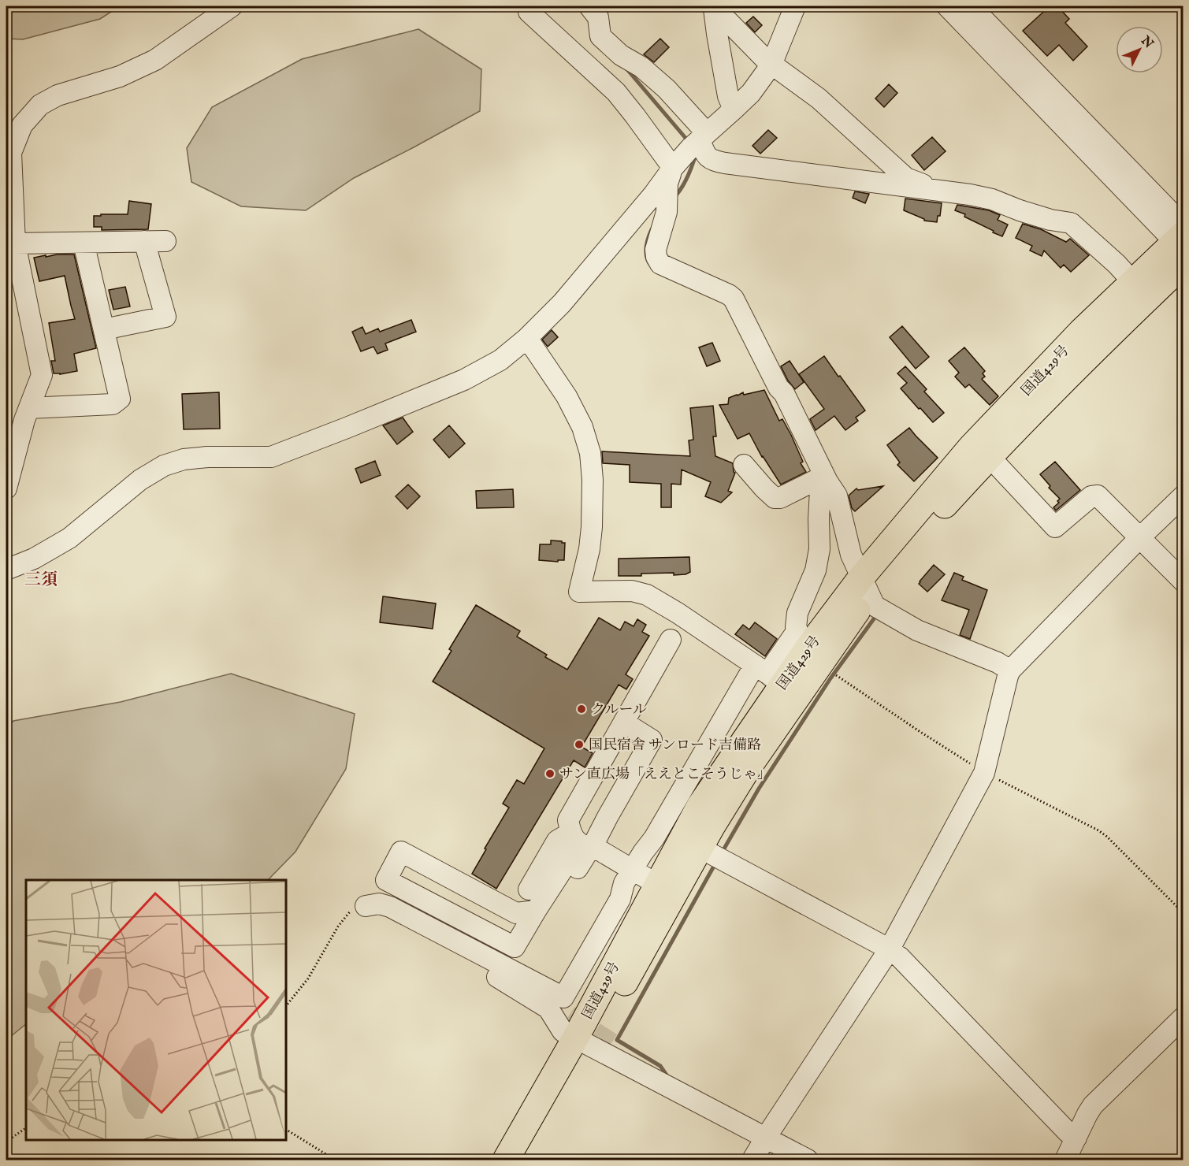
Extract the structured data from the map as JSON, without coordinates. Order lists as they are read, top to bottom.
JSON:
{
  "streets": {
    "highway": ["国道429号"]
  },
  "districts": ["三須"],
  "places": ["クルール", "国民宿舎 サンロード吉備路", "サン直広場「ええとこそうじゃ」"],
  "north": "top right"
}
